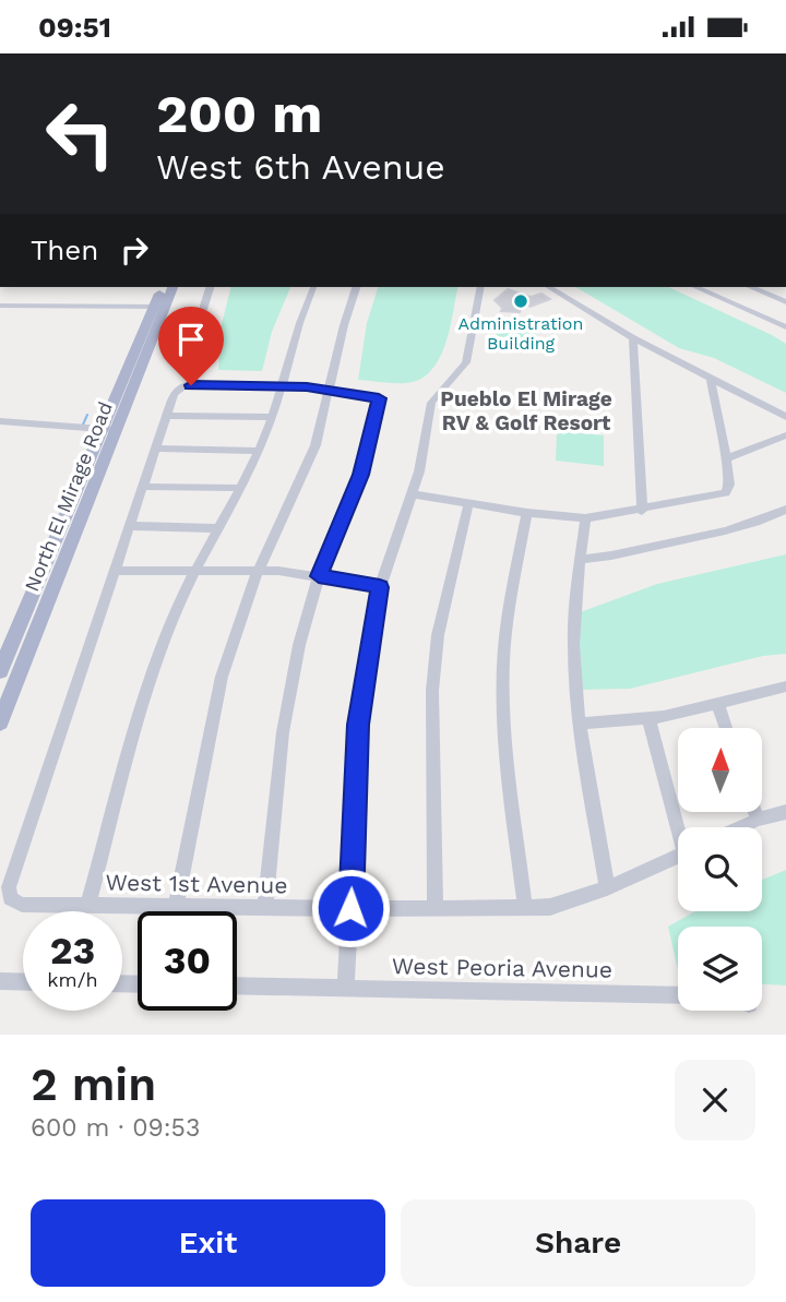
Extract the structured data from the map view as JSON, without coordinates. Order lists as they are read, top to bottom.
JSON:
{
  "streets": {
    "main road": ["North El Mirage Road"],
    "street": ["West 1st Avenue", "West Peoria Avenue"]
  },
  "districts": ["Pueblo El Mirage RV & Golf Resort"],
  "places": ["Administration Building"],
  "north": "top",
  "page": {
    "status": "09:51",
    "turn": ["200 m", "West 6th Avenue"],
    "then": "Then",
    "speed": "23 km/h",
    "limit": "30",
    "heading": ["2 min", "600 m · 09:53"],
    "buttons": ["Exit", "Share"]
  }
}
